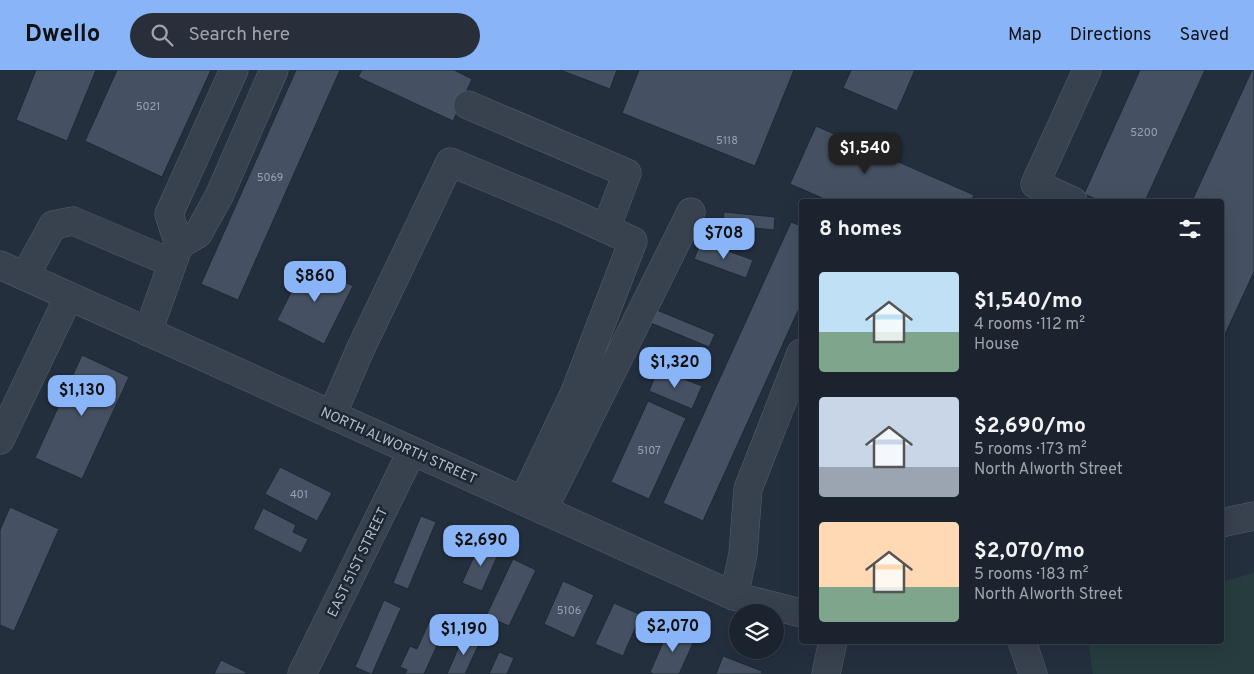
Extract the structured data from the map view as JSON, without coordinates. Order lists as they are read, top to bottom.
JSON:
{
  "streets": {
    "street": ["NORTH ALWORTH STREET", "EAST 51ST STREET"]
  },
  "crossings": [
    ["NORTH ALWORTH STREET", "EAST 51ST STREET"]
  ],
  "house_numbers": [
    "5021",
    "5200",
    "5118",
    "5069",
    "5107",
    "401",
    "5106"
  ],
  "page": {
    "header": "Dwello",
    "search": "Search here",
    "nav": ["Map", "Directions", "Saved"],
    "price": [
      "$1,540",
      "$708",
      "$860",
      "$1,320",
      "$1,130",
      "$2,690",
      "$2,070",
      "$1,190"
    ],
    "heading": "8 homes",
    "list": [
      {
        "name": "$1,540/mo",
        "note": "4 rooms · 112 m² · House"
      },
      {
        "name": "$2,690/mo",
        "note": "5 rooms · 173 m² · North Alworth Street"
      },
      {
        "name": "$2,070/mo",
        "note": "5 rooms · 183 m² · North Alworth Street"
      }
    ]
  }
}
